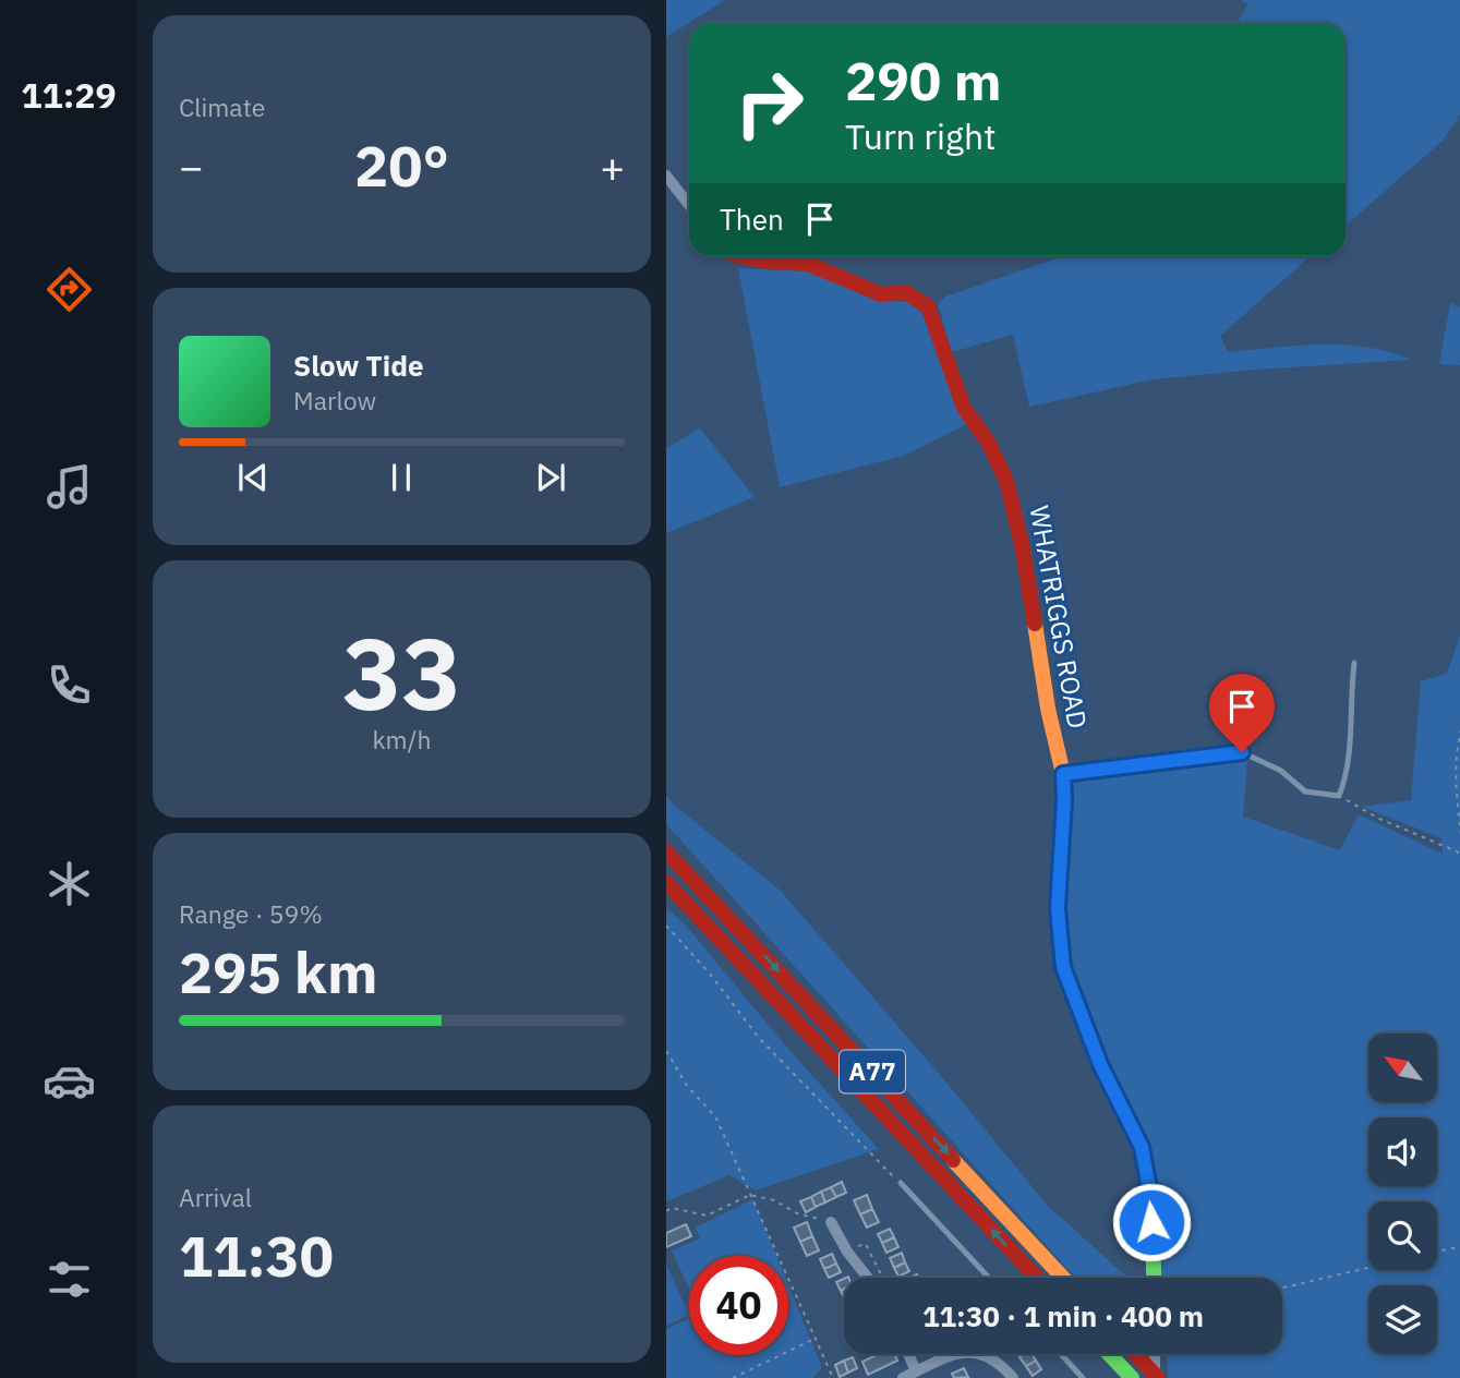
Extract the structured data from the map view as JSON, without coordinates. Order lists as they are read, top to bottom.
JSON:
{
  "streets": {
    "main road": ["WHATRIGGS ROAD", "A77"]
  },
  "north": "top left",
  "page": {
    "tabs": "11:29",
    "tile": [
      "Climate",
      ["33", "km/h"],
      ["Range · 59%", "295 km"],
      ["Arrival", "11:30"]
    ],
    "turn": ["290 m", "Turn right"],
    "heat": ["−", "20°", "+"],
    "then": "Then",
    "song": ["Slow Tide", "Marlow"],
    "limit": "40",
    "trip": "11:30 · 1 min · 400 m"
  }
}
